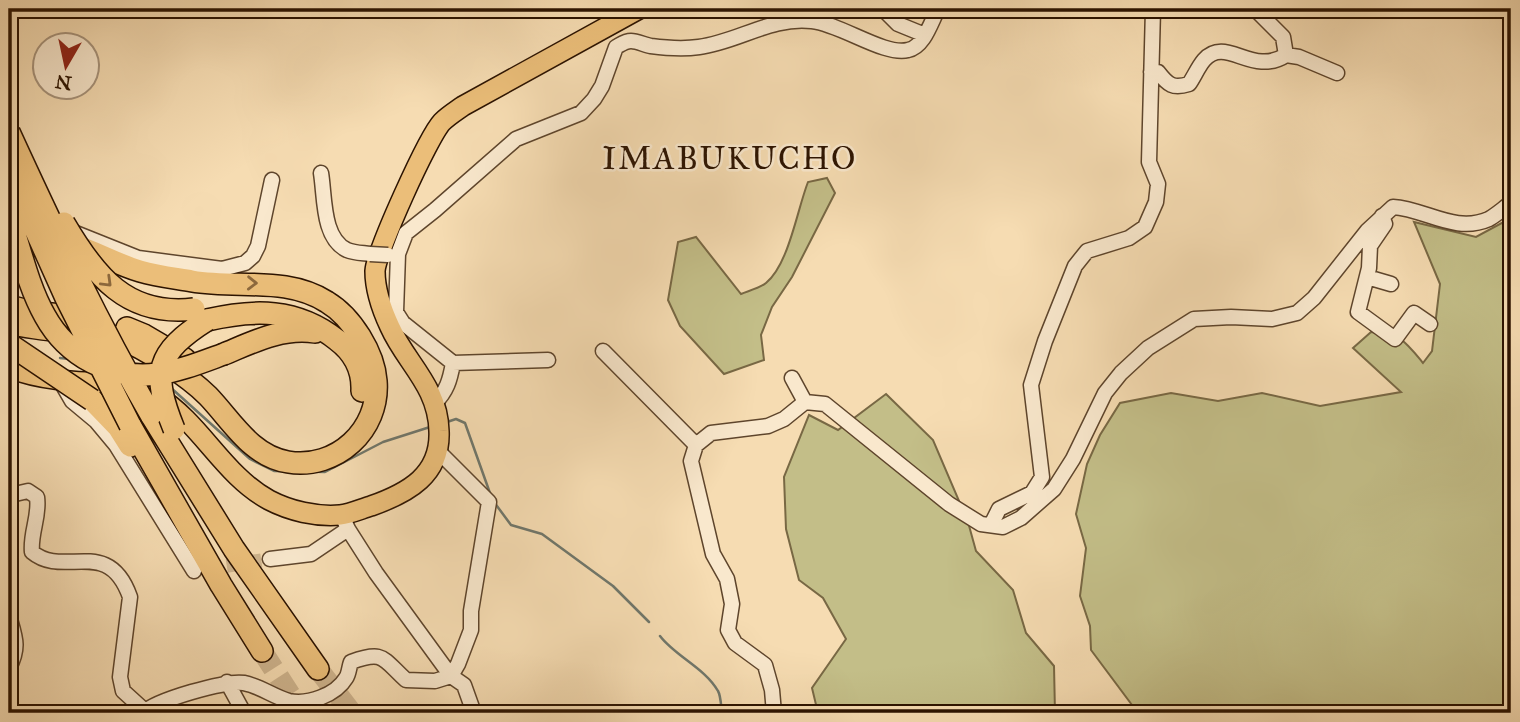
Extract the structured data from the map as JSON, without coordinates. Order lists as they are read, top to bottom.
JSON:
{
  "districts": ["IMABUKUCHO"],
  "north": "bottom"
}
